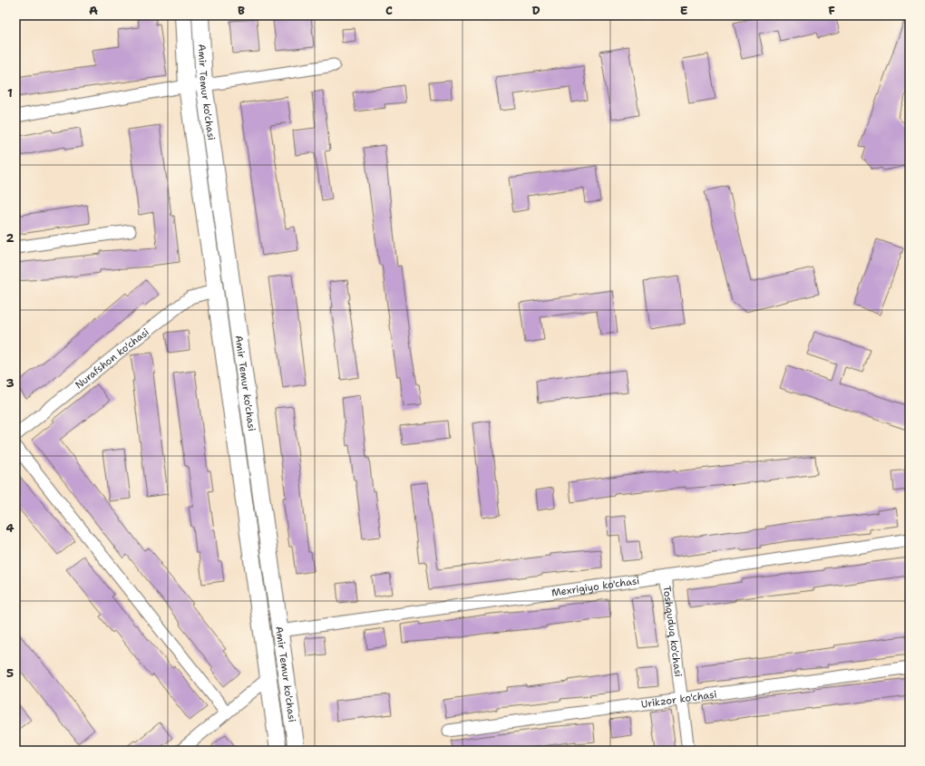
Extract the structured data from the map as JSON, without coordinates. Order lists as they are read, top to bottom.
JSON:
{
  "streets": {
    "main road": ["Amir Temur ko'chasi"],
    "street": [
      "Nurafshon ko'chasi",
      "Mexrigiyo ko'chasi",
      "Toshquduq ko'chasi",
      "Urikzor ko'chasi"
    ]
  },
  "crossings": [
    ["Amir Temur ko'chasi", "Nurafshon ko'chasi"],
    ["Amir Temur ko'chasi", "Mexrigiyo ko'chasi"],
    ["Mexrigiyo ko'chasi", "Toshquduq ko'chasi"],
    ["Toshquduq ko'chasi", "Urikzor ko'chasi"]
  ],
  "grid": {
    "columns": [
      "A",
      "B",
      "C",
      "D",
      "E",
      "F"
    ],
    "rows": [
      "1",
      "2",
      "3",
      "4",
      "5"
    ]
  }
}
